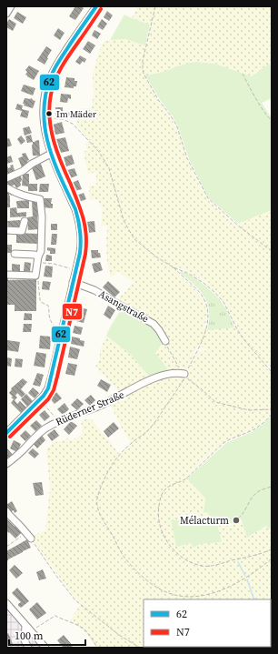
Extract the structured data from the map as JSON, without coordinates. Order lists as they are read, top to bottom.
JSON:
{
  "streets": {
    "street": ["Asangstraße", "Rüderner Straße"]
  },
  "places": ["Im Mäder", "Mélacturm"],
  "lines": ["transit line 62", "transit line N7"],
  "legend": ["62", "N7"],
  "scale_bar": "100 m"
}
